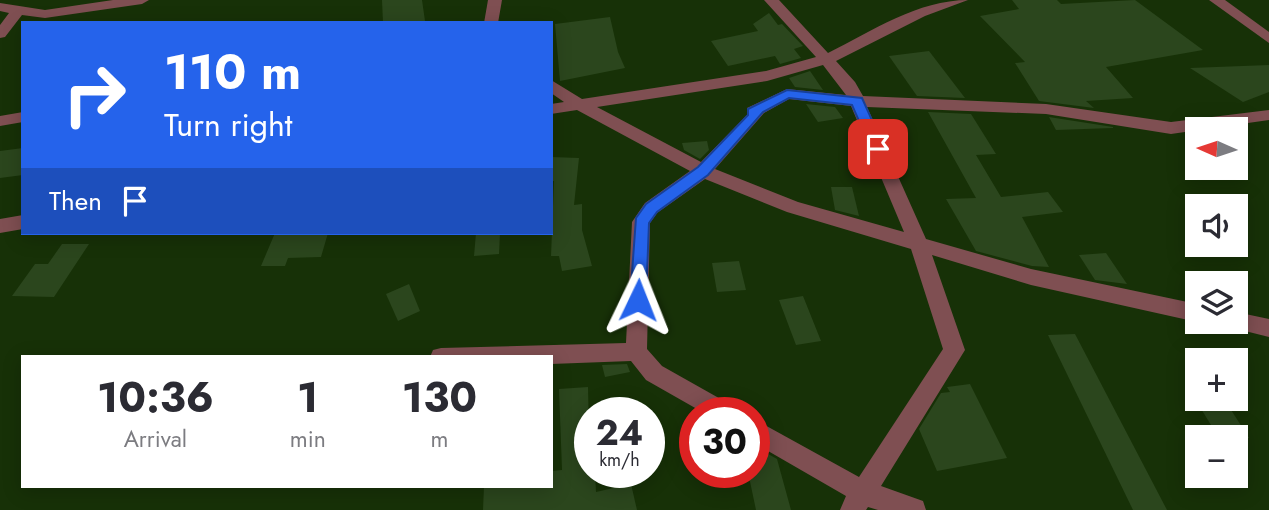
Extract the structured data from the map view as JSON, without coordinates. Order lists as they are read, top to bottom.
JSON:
{
  "north": "left",
  "page": {
    "turn": ["110 m", "Turn right"],
    "map_buttons": ["+", "−"],
    "then": "Then",
    "eta": [
      "10:36",
      "Arrival",
      "1",
      "min",
      "130",
      "m"
    ],
    "speed": "24 km/h",
    "limit": "30"
  }
}
